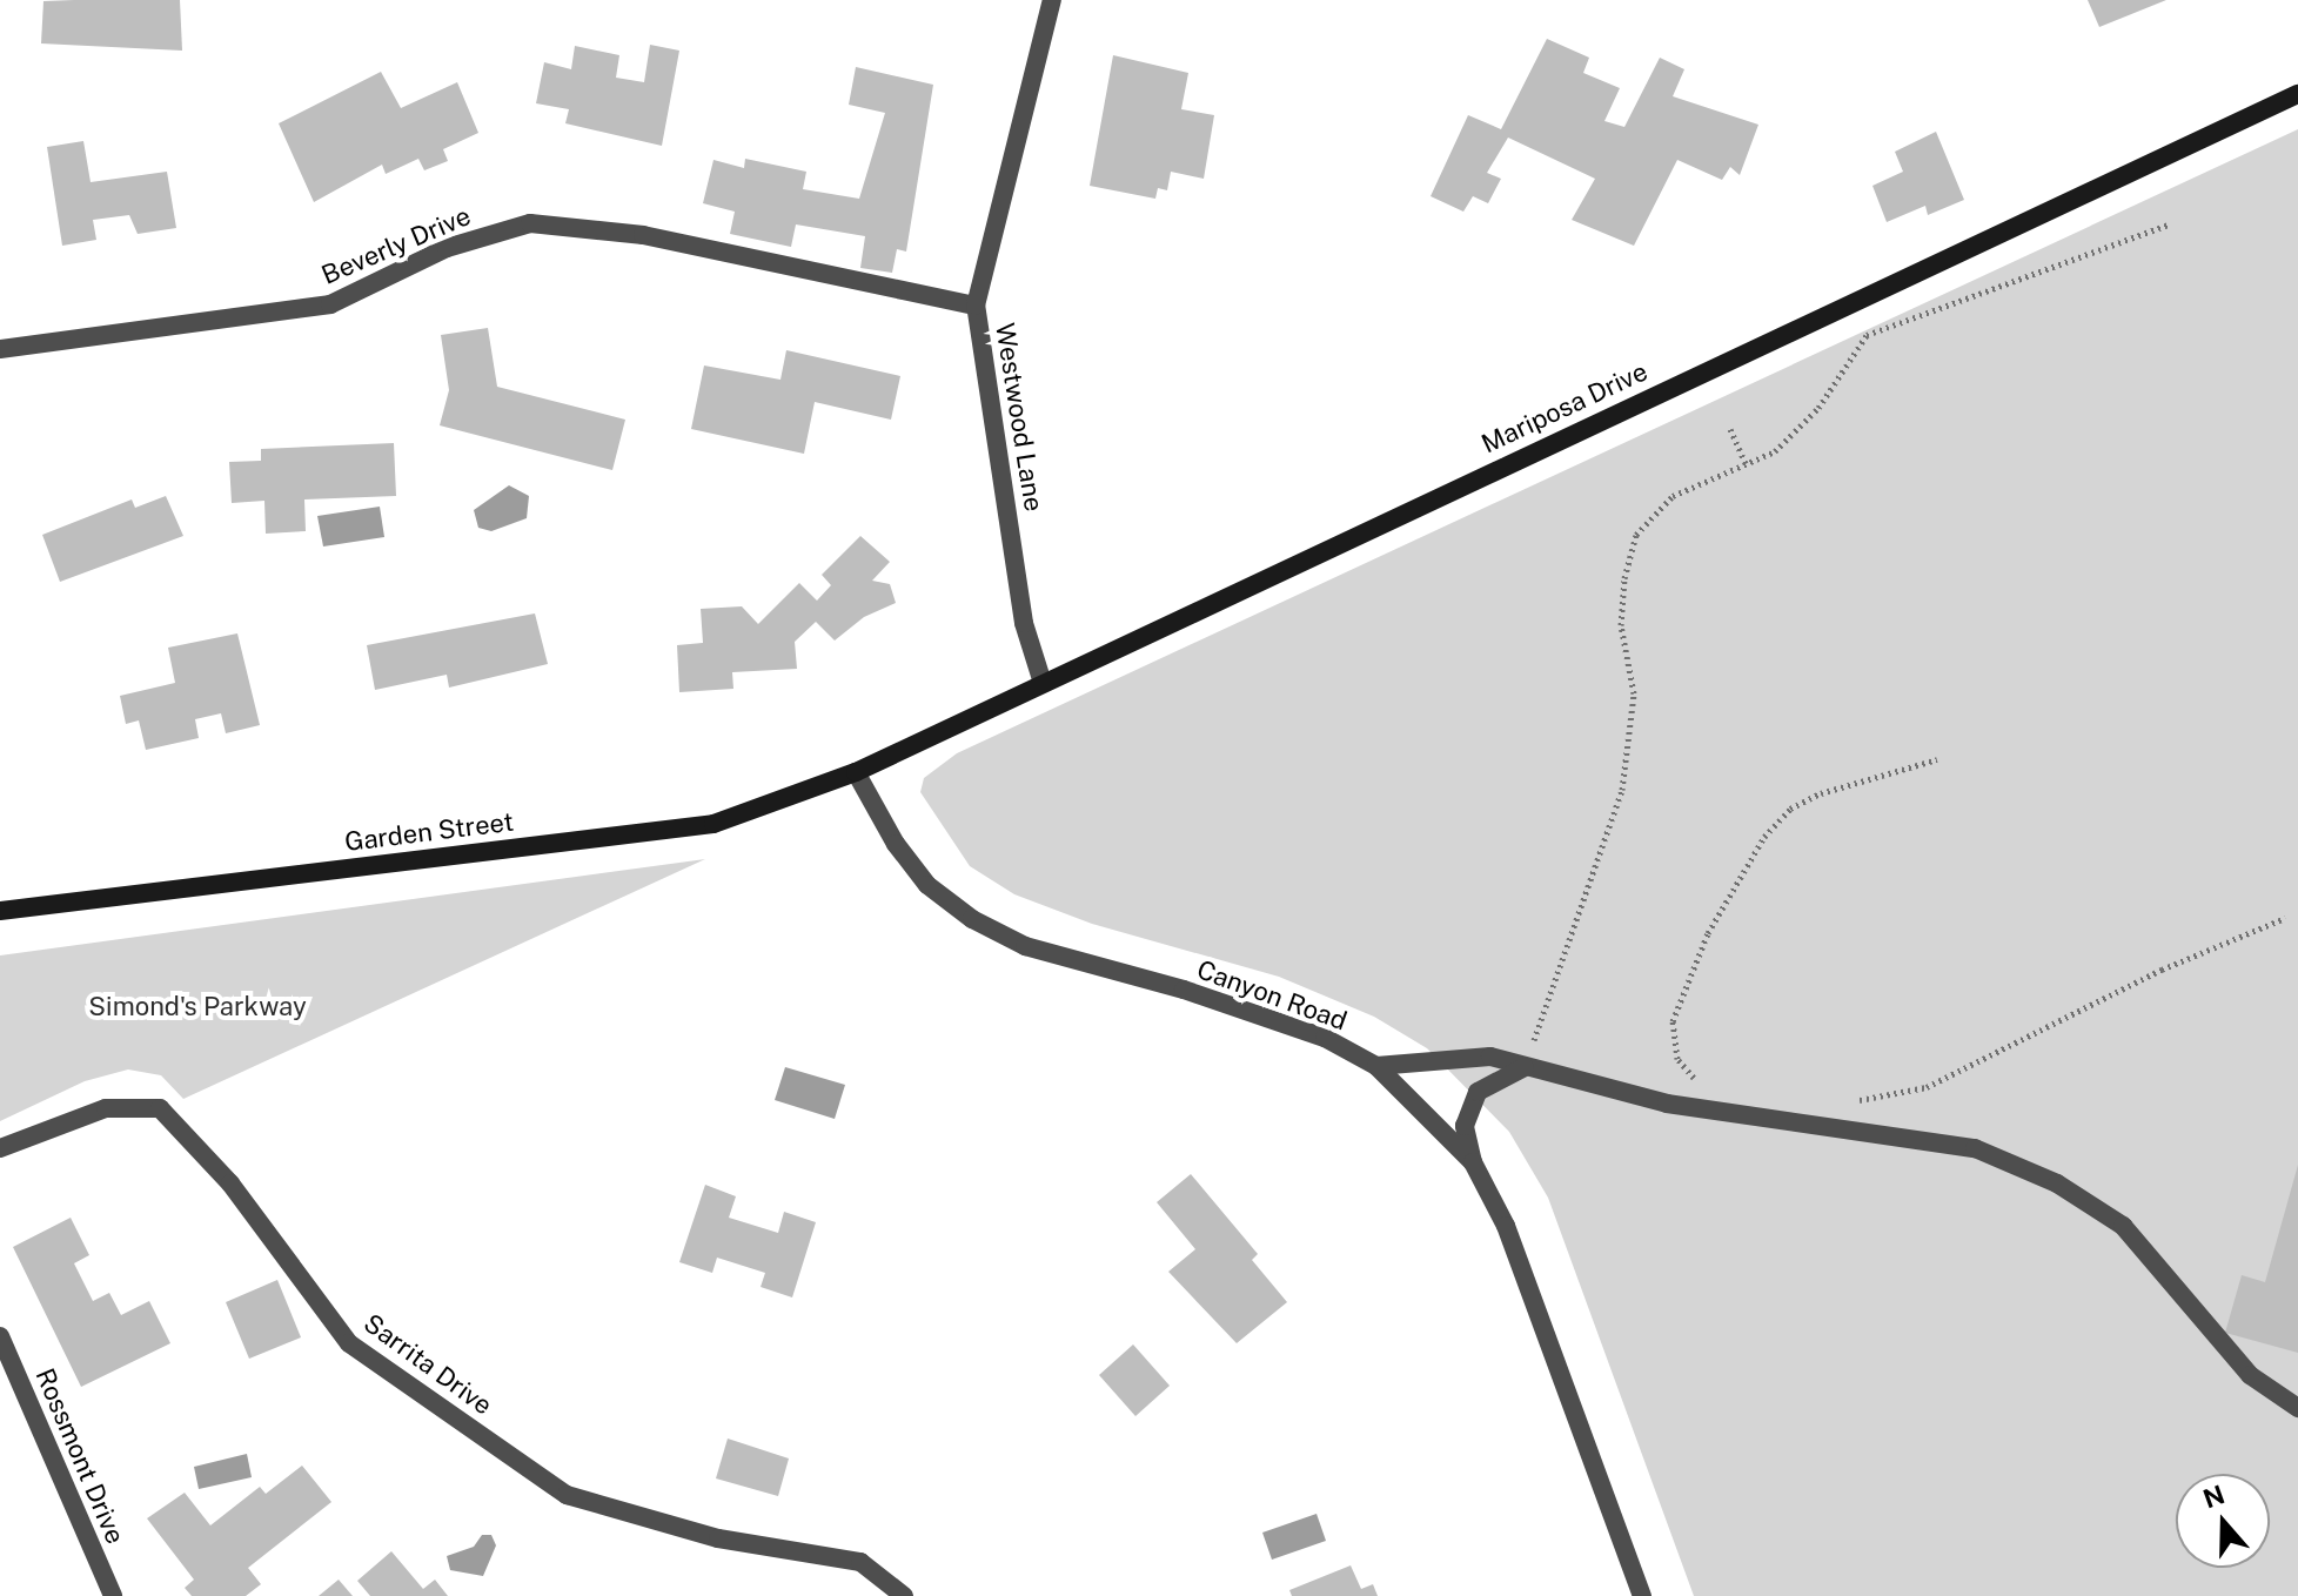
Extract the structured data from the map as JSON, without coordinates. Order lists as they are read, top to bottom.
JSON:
{
  "streets": {
    "street": [
      "Beverly Drive",
      "Mariposa Drive",
      "Westwood Lane",
      "Garden Street",
      "Canyon Road",
      "Sarrita Drive",
      "Rossmont Drive"
    ]
  },
  "crossings": [
    ["Beverly Drive", "Westwood Lane"],
    ["Mariposa Drive", "Westwood Lane"],
    ["Mariposa Drive", "Garden Street"],
    ["Mariposa Drive", "Canyon Road"],
    ["Garden Street", "Canyon Road"]
  ],
  "parks": ["Simond's Parkway"],
  "north": "top"
}
